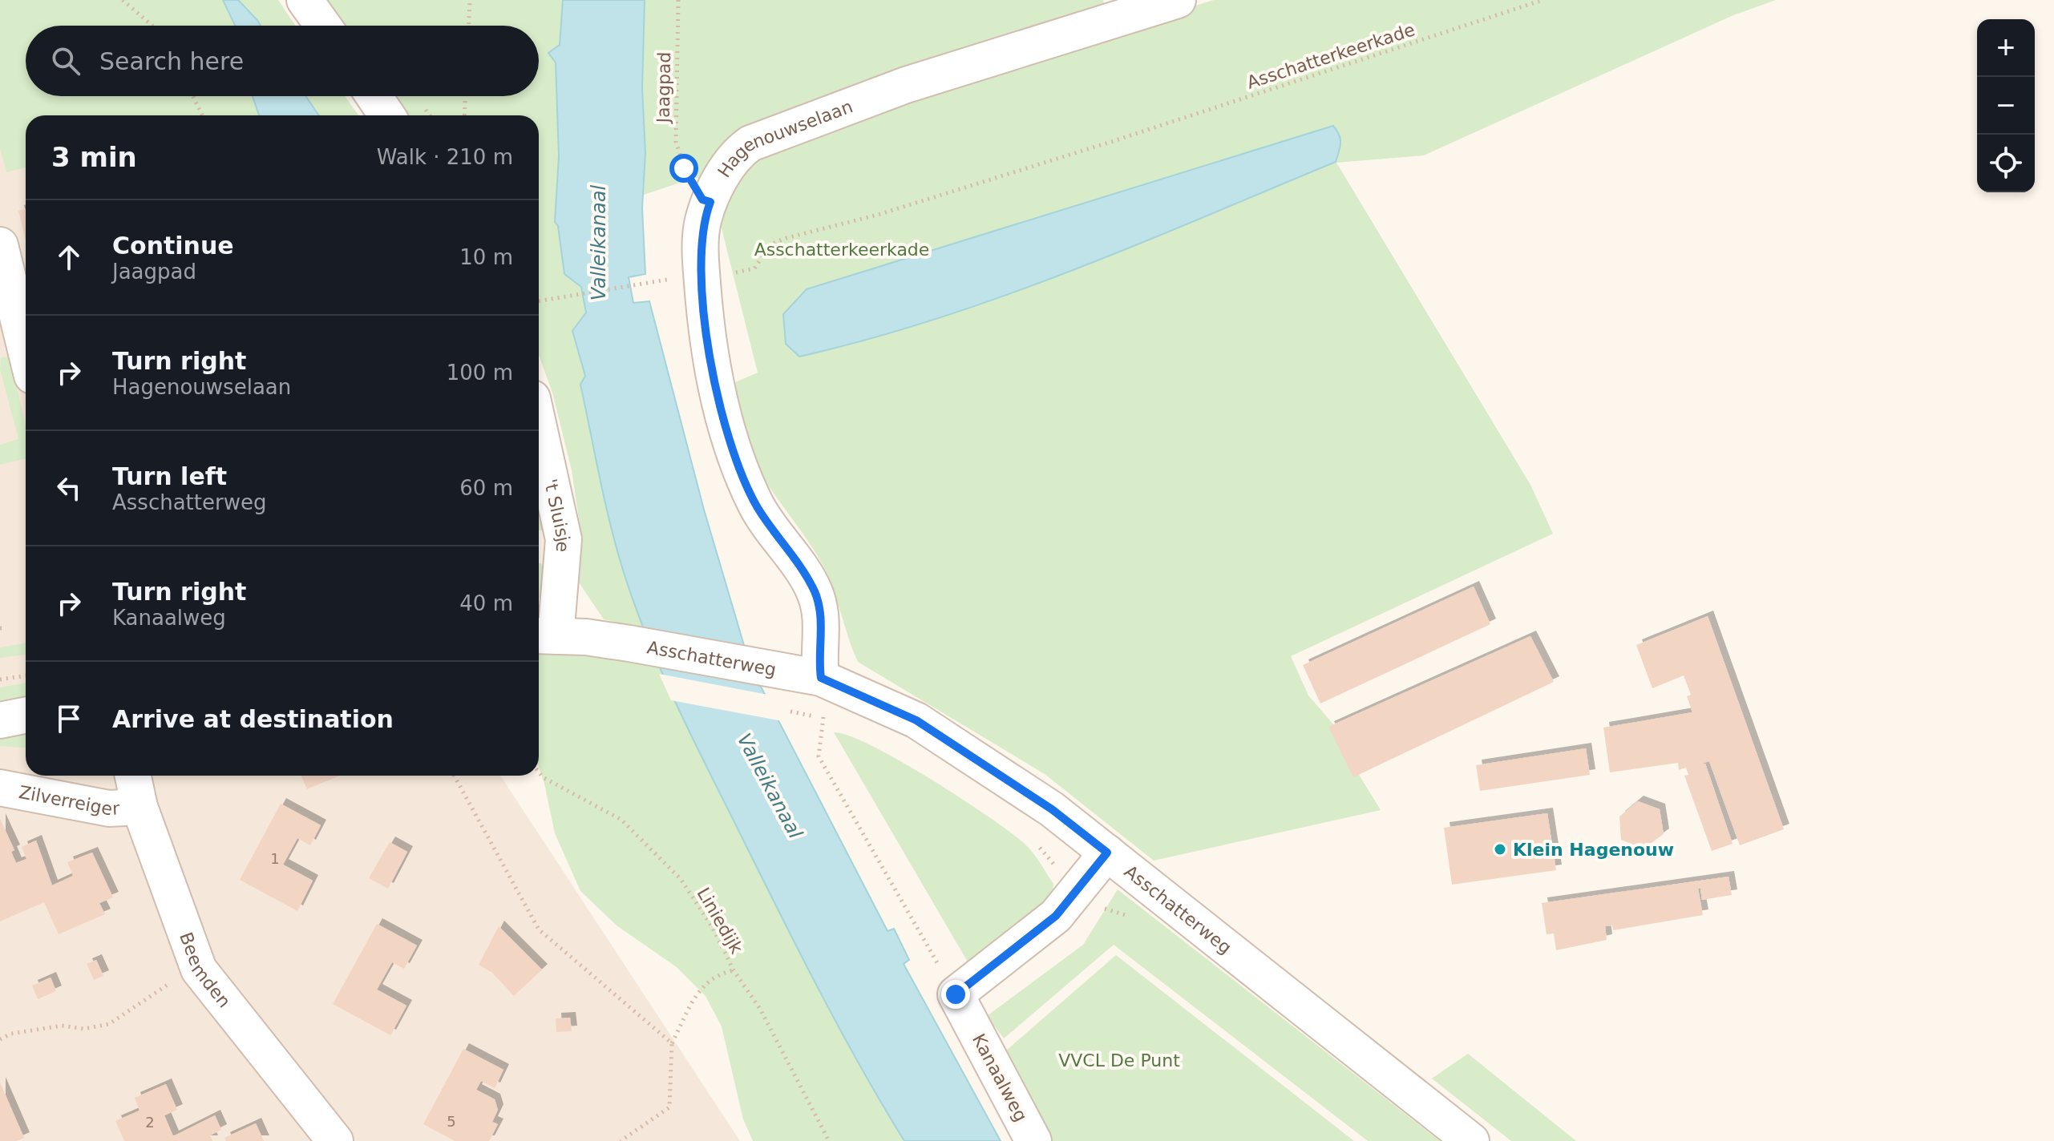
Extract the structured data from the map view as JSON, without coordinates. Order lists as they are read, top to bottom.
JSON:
{
  "streets": {
    "street": [
      "Hagenouwselaan",
      "'t Sluisje",
      "Asschatterweg",
      "Zilverreiger",
      "Beemden",
      "Kanaalweg"
    ],
    "path": ["Asschatterkeerkade", "Jaagpad", "Liniedijk"]
  },
  "crossings": [
    ["Jaagpad", "Hagenouwselaan"],
    ["Hagenouwselaan", "Asschatterweg"],
    ["'t Sluisje", "Asschatterweg"],
    ["Zilverreiger", "Beemden"]
  ],
  "water": ["Valleikanaal"],
  "parks": ["Asschatterkeerkade", "VVCL De Punt"],
  "places": ["Klein Hagenouw"],
  "house_numbers": ["1", "5", "2"],
  "page": {
    "map_buttons": ["+", "−"],
    "search": "Search here",
    "heading": ["3 min", "Walk · 210 m"],
    "list": [
      ["Continue", "Jaagpad", "10 m"],
      ["Turn right", "Hagenouwselaan", "100 m"],
      ["Turn left", "Asschatterweg", "60 m"],
      ["Turn right", "Kanaalweg", "40 m"],
      "Arrive at destination"
    ]
  }
}
